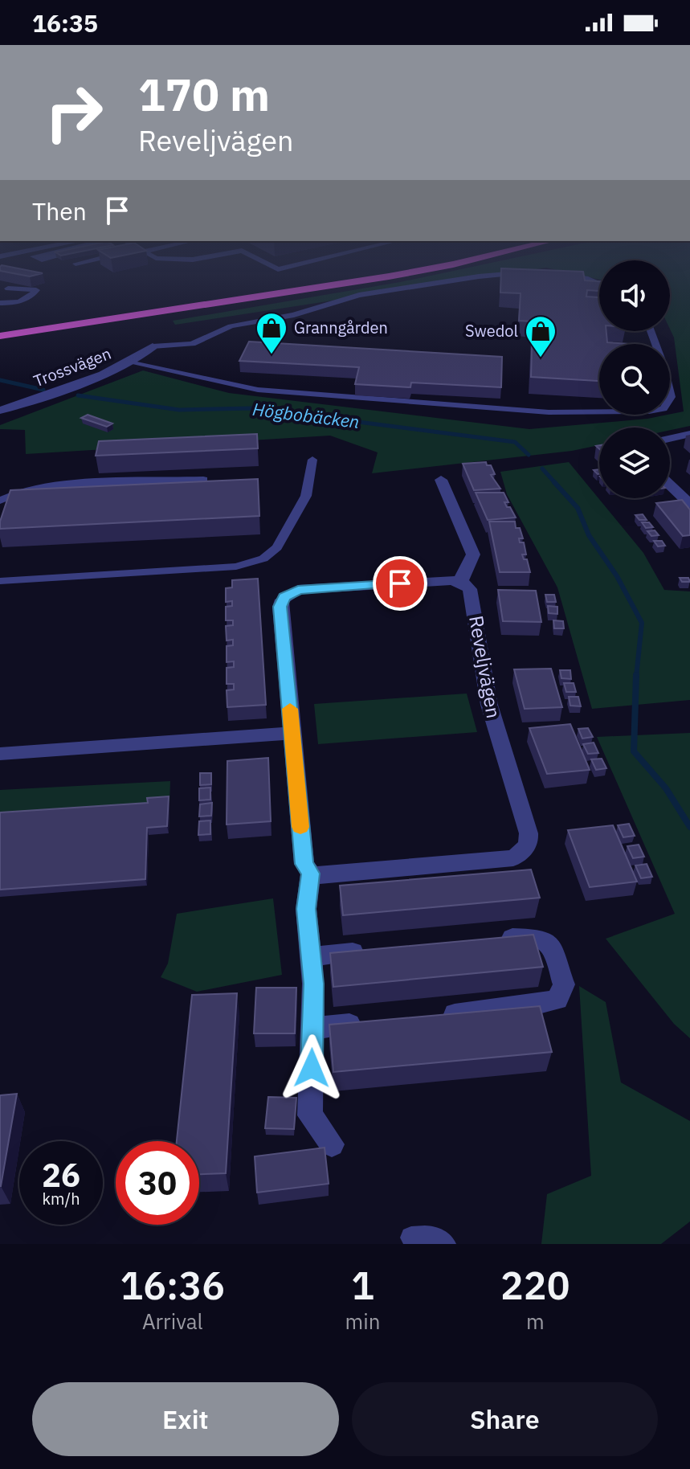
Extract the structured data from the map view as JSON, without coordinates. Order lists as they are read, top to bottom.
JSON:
{
  "streets": {
    "street": ["Trossvägen", "Reveljvägen"]
  },
  "water": ["Högbobäcken"],
  "places": {
    "shop": ["Granngården", "Swedol"]
  },
  "page": {
    "status": "16:35",
    "turn": ["170 m", "Reveljvägen"],
    "then": "Then",
    "speed": "26 km/h",
    "limit": "30",
    "eta": [
      "16:36",
      "Arrival",
      "1",
      "min",
      "220",
      "m"
    ],
    "buttons": ["Exit", "Share"]
  }
}
